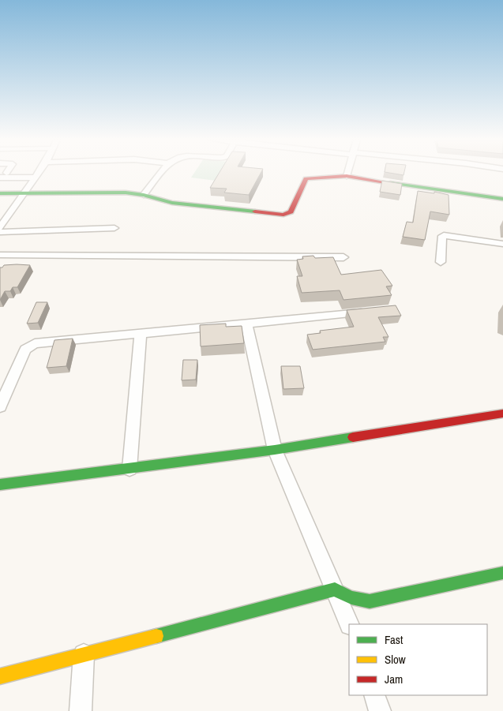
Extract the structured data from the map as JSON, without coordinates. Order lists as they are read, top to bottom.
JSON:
{
  "legend": ["Fast", "Slow", "Jam"]
}
